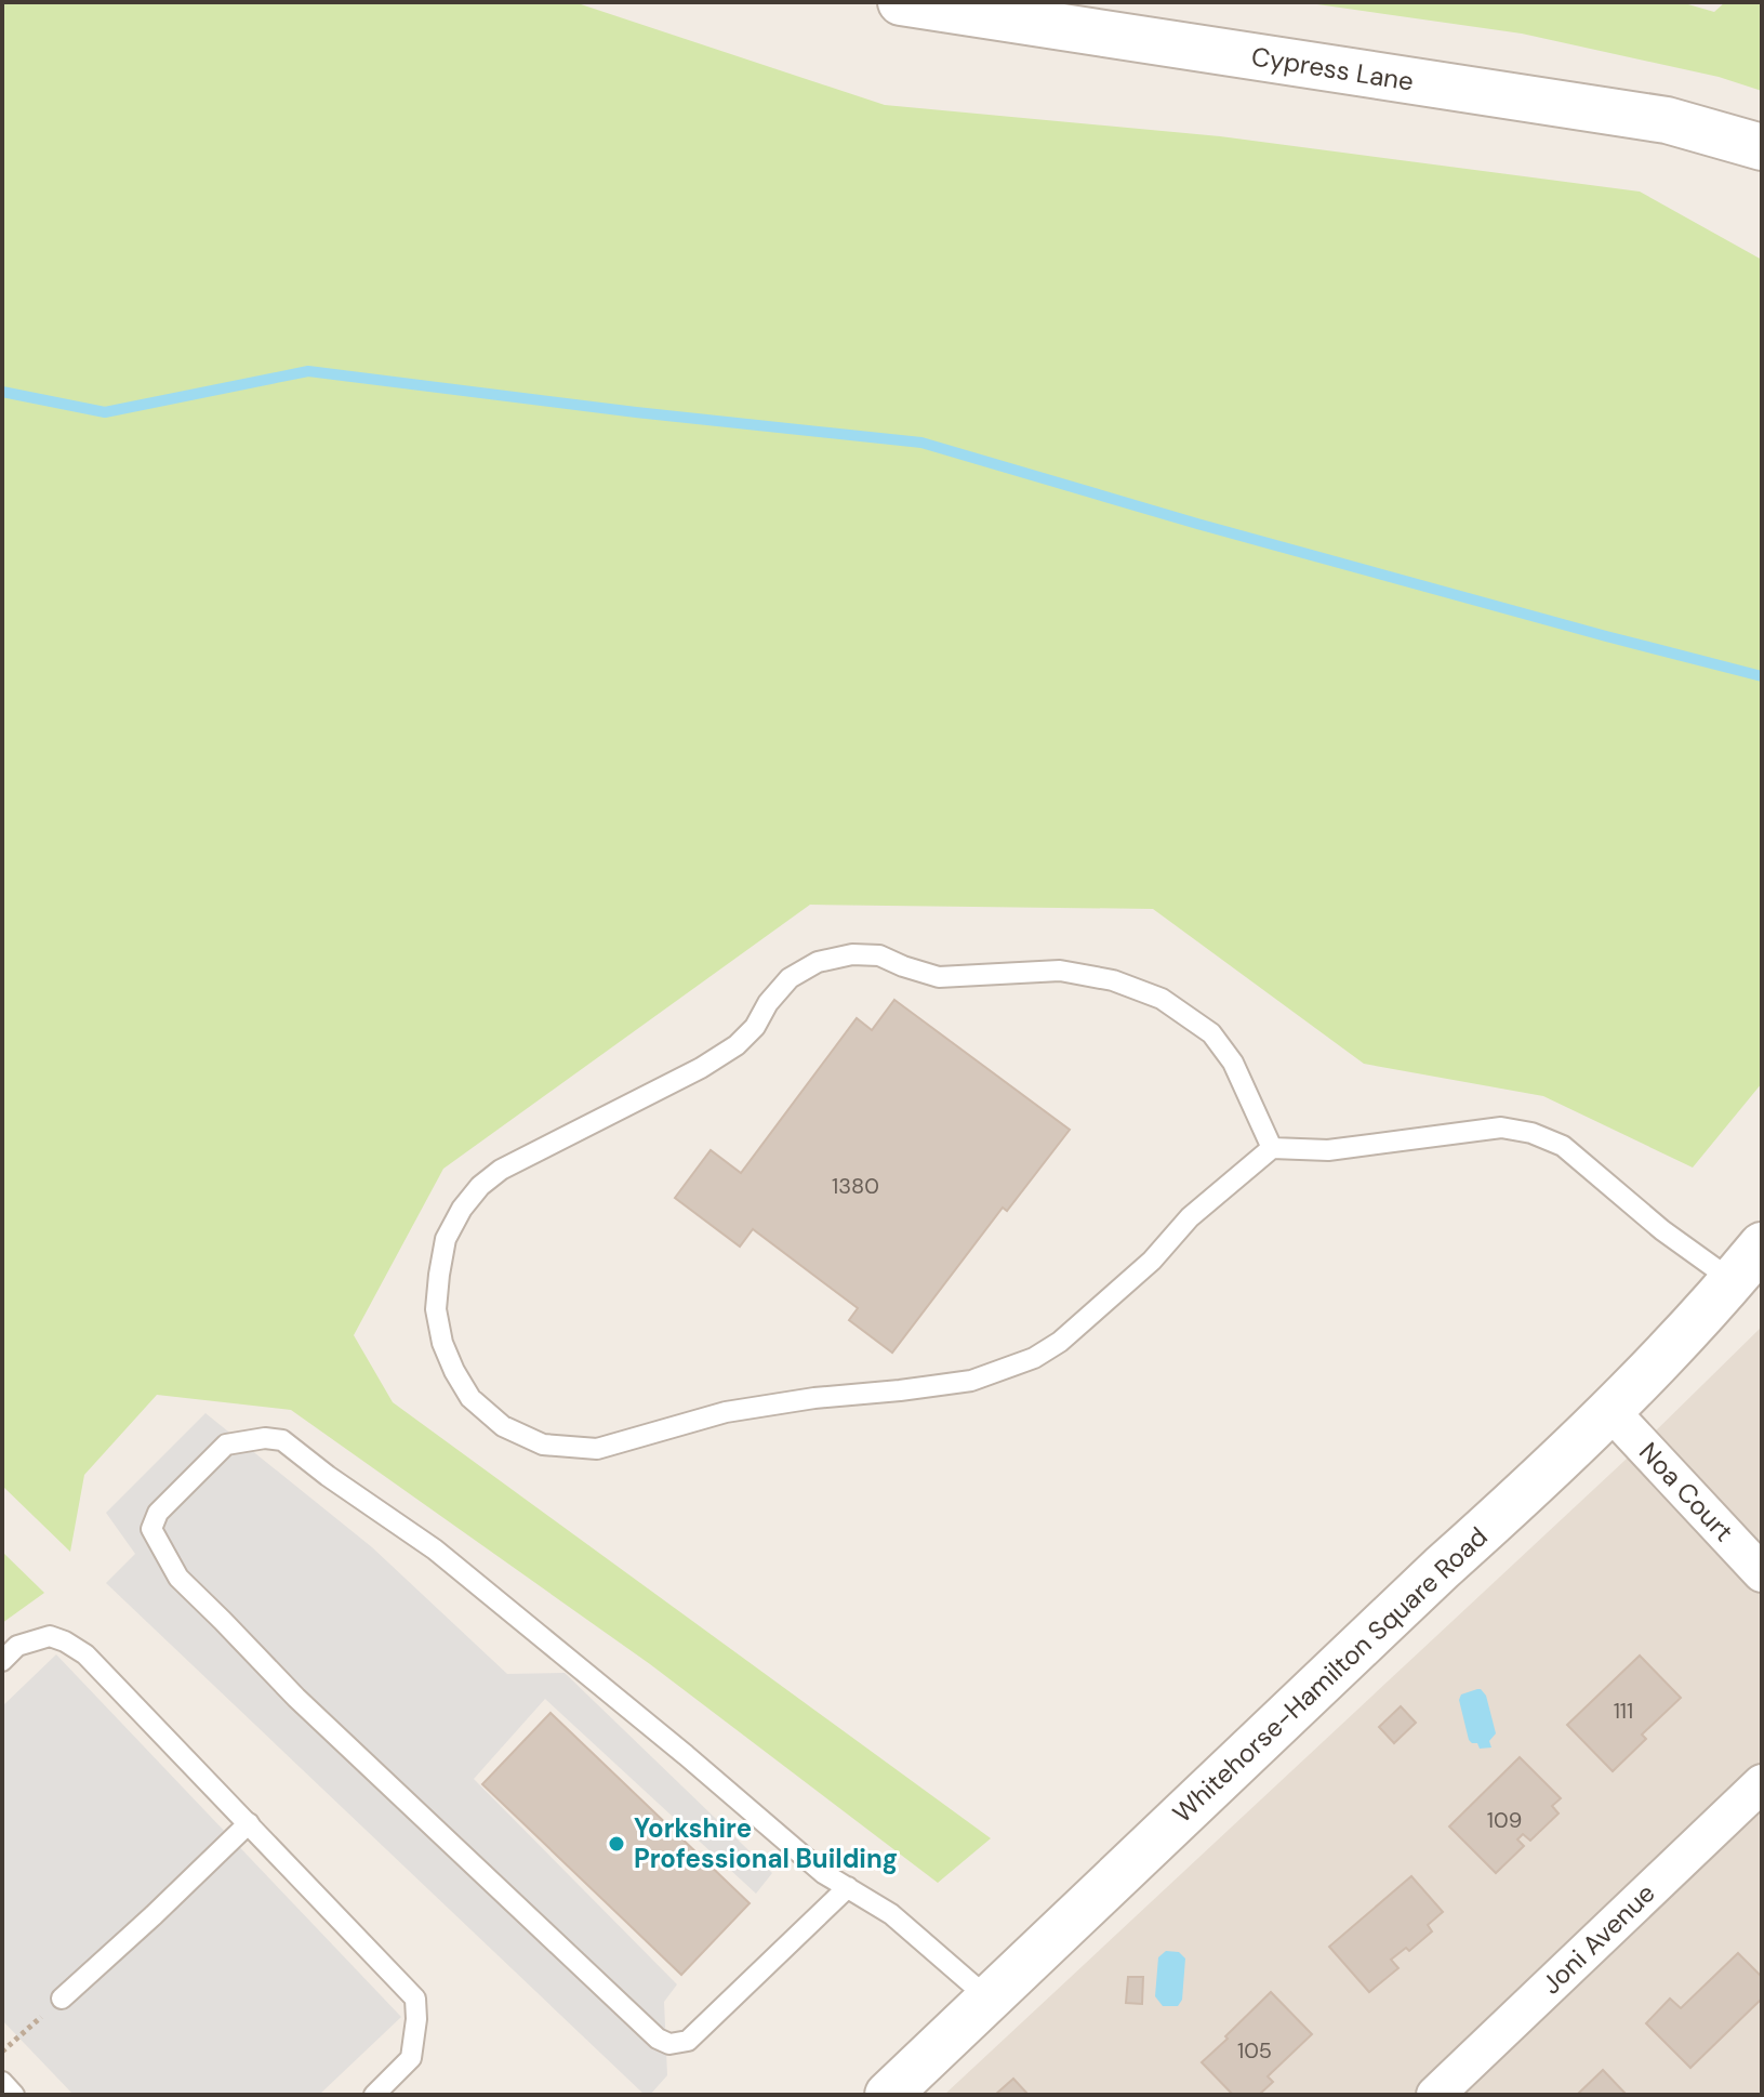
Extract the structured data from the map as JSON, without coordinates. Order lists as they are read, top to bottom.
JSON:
{
  "streets": {
    "street": [
      "Cypress Lane",
      "Noa Court",
      "Whitehorse-Hamilton Square Road",
      "Joni Avenue"
    ]
  },
  "crossings": [
    ["Noa Court", "Whitehorse-Hamilton Square Road"]
  ],
  "places": ["Yorkshire Professional Building"],
  "house_numbers": [
    "1380",
    "111",
    "109",
    "105"
  ]
}
